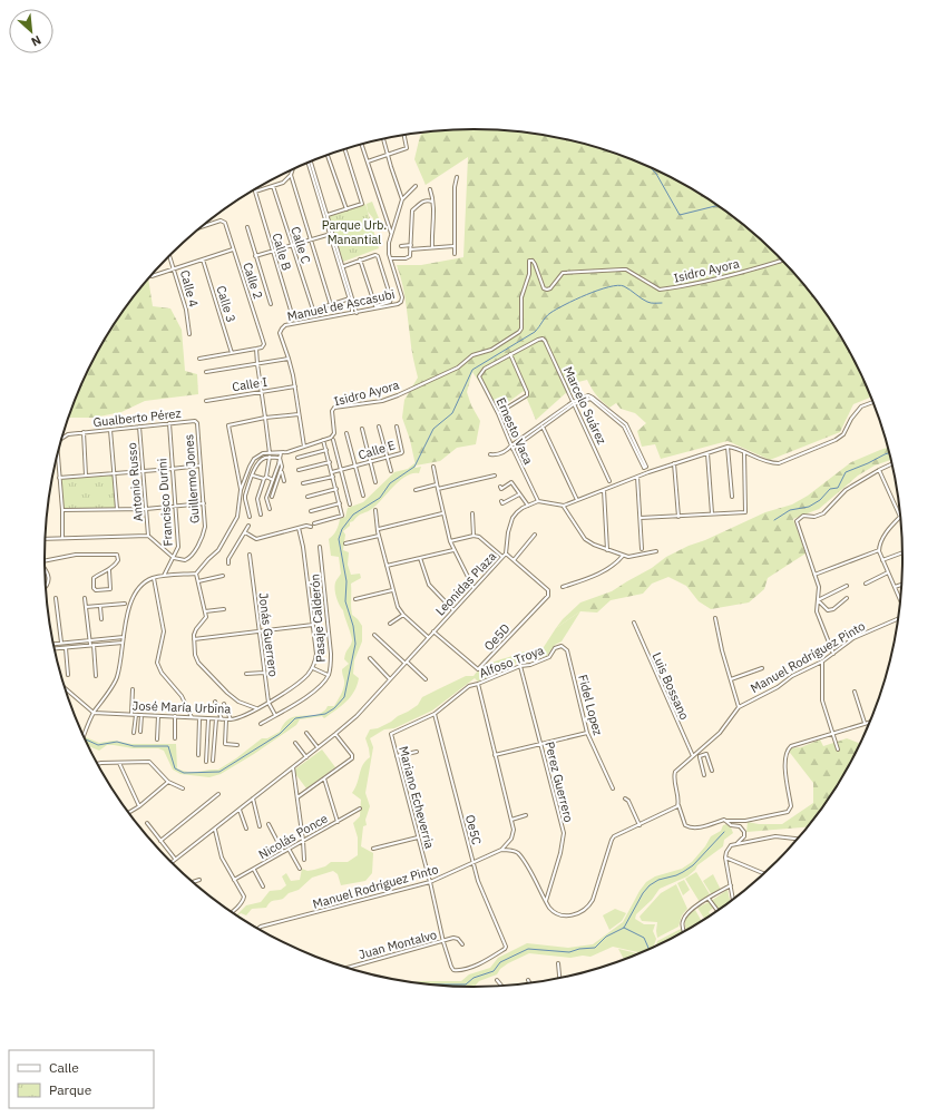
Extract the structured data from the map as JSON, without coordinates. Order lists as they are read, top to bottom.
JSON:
{
  "streets": {
    "street": [
      "Calle C",
      "Calle B",
      "Isidro Ayora",
      "Calle 2",
      "Calle 4",
      "Calle 3",
      "Manuel de Ascasubi",
      "Calle I",
      "Marcelo Suárez",
      "Gualberto Pérez",
      "Ernesto Vaca",
      "Calle E",
      "Guillermo Jones",
      "Antonio Russo",
      "Francisco Durini",
      "Leonidas Plaza",
      "Pasaje Calderón",
      "Jonás Guerrero",
      "Oe5D",
      "Manuel Rodríguez Pinto",
      "Alfoso Troya",
      "Luis Bossano",
      "Fidel Lopez",
      "José María Urbina",
      "Perez Guerrero",
      "Mariano Echeverria",
      "Oe5C",
      "Nicolás Ponce",
      "Juan Montalvo"
    ]
  },
  "crossings": [
    ["Calle C", "Calle B"],
    ["Manuel de Ascasubi", "Calle I"],
    ["Marcelo Suárez", "Ernesto Vaca"],
    ["Gualberto Pérez", "Guillermo Jones"],
    ["Gualberto Pérez", "Antonio Russo"],
    ["Gualberto Pérez", "Francisco Durini"],
    ["Ernesto Vaca", "Leonidas Plaza"],
    ["Guillermo Jones", "Francisco Durini"],
    ["Leonidas Plaza", "Oe5D"],
    ["Pasaje Calderón", "Jonás Guerrero"],
    ["Jonás Guerrero", "José María Urbina"],
    ["Manuel Rodríguez Pinto", "Luis Bossano"],
    ["Manuel Rodríguez Pinto", "Mariano Echeverria"],
    ["Manuel Rodríguez Pinto", "Oe5C"],
    ["Alfoso Troya", "Fidel Lopez"],
    ["Alfoso Troya", "Perez Guerrero"],
    ["Alfoso Troya", "Mariano Echeverria"],
    ["Alfoso Troya", "Oe5C"],
    ["Mariano Echeverria", "Oe5C"],
    ["Mariano Echeverria", "Juan Montalvo"]
  ],
  "parks": ["Parque Urb. Manantial"],
  "legend": ["Calle", "Parque"],
  "north": "bottom right"
}
